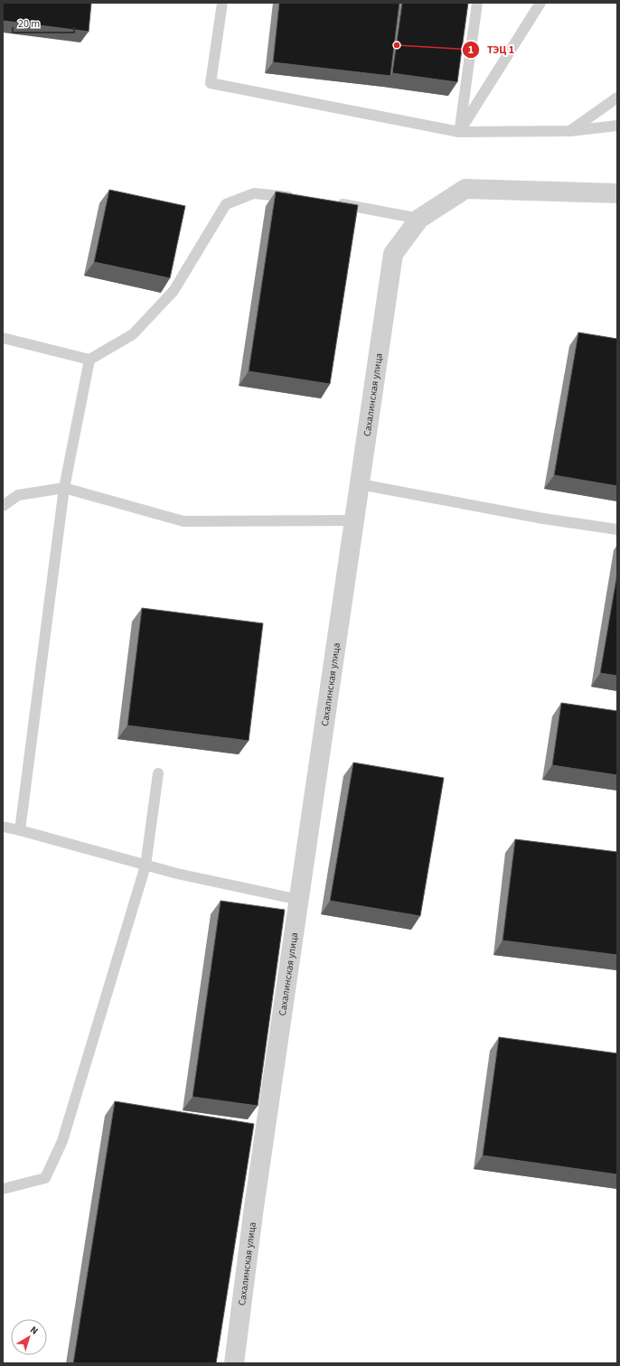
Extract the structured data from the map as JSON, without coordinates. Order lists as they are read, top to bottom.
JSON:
{
  "streets": {
    "street": ["Сахалинская улица"]
  },
  "places": ["ТЭЦ 1"],
  "scale_bar": "20 m",
  "north": "top right"
}
